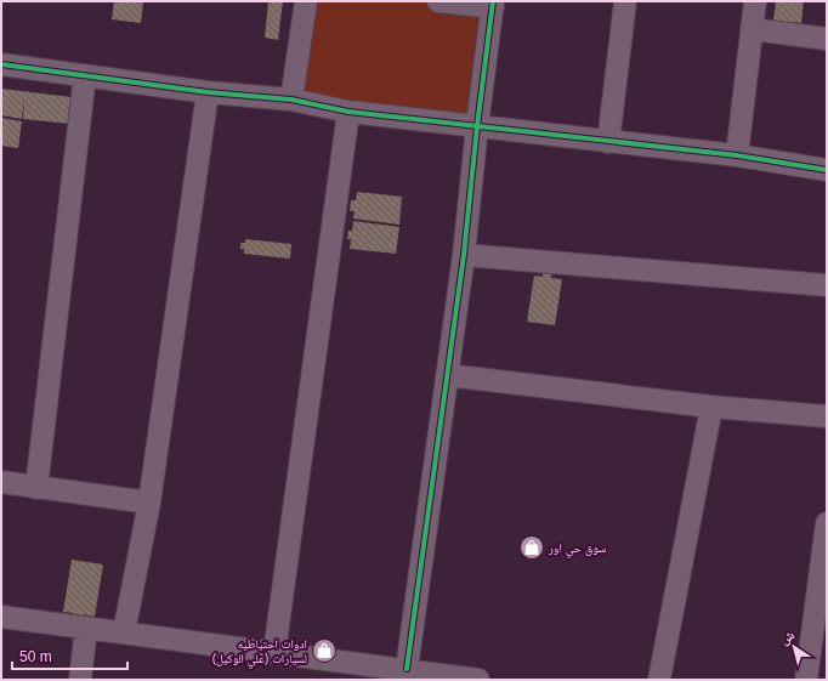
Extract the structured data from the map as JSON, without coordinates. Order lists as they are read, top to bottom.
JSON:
{
  "places": {
    "shop": ["سوق حي اور", "ادوات احتياطيه لسيارات (علي الوكيل)"]
  },
  "scale_bar": "50 m",
  "north": "top left"
}
